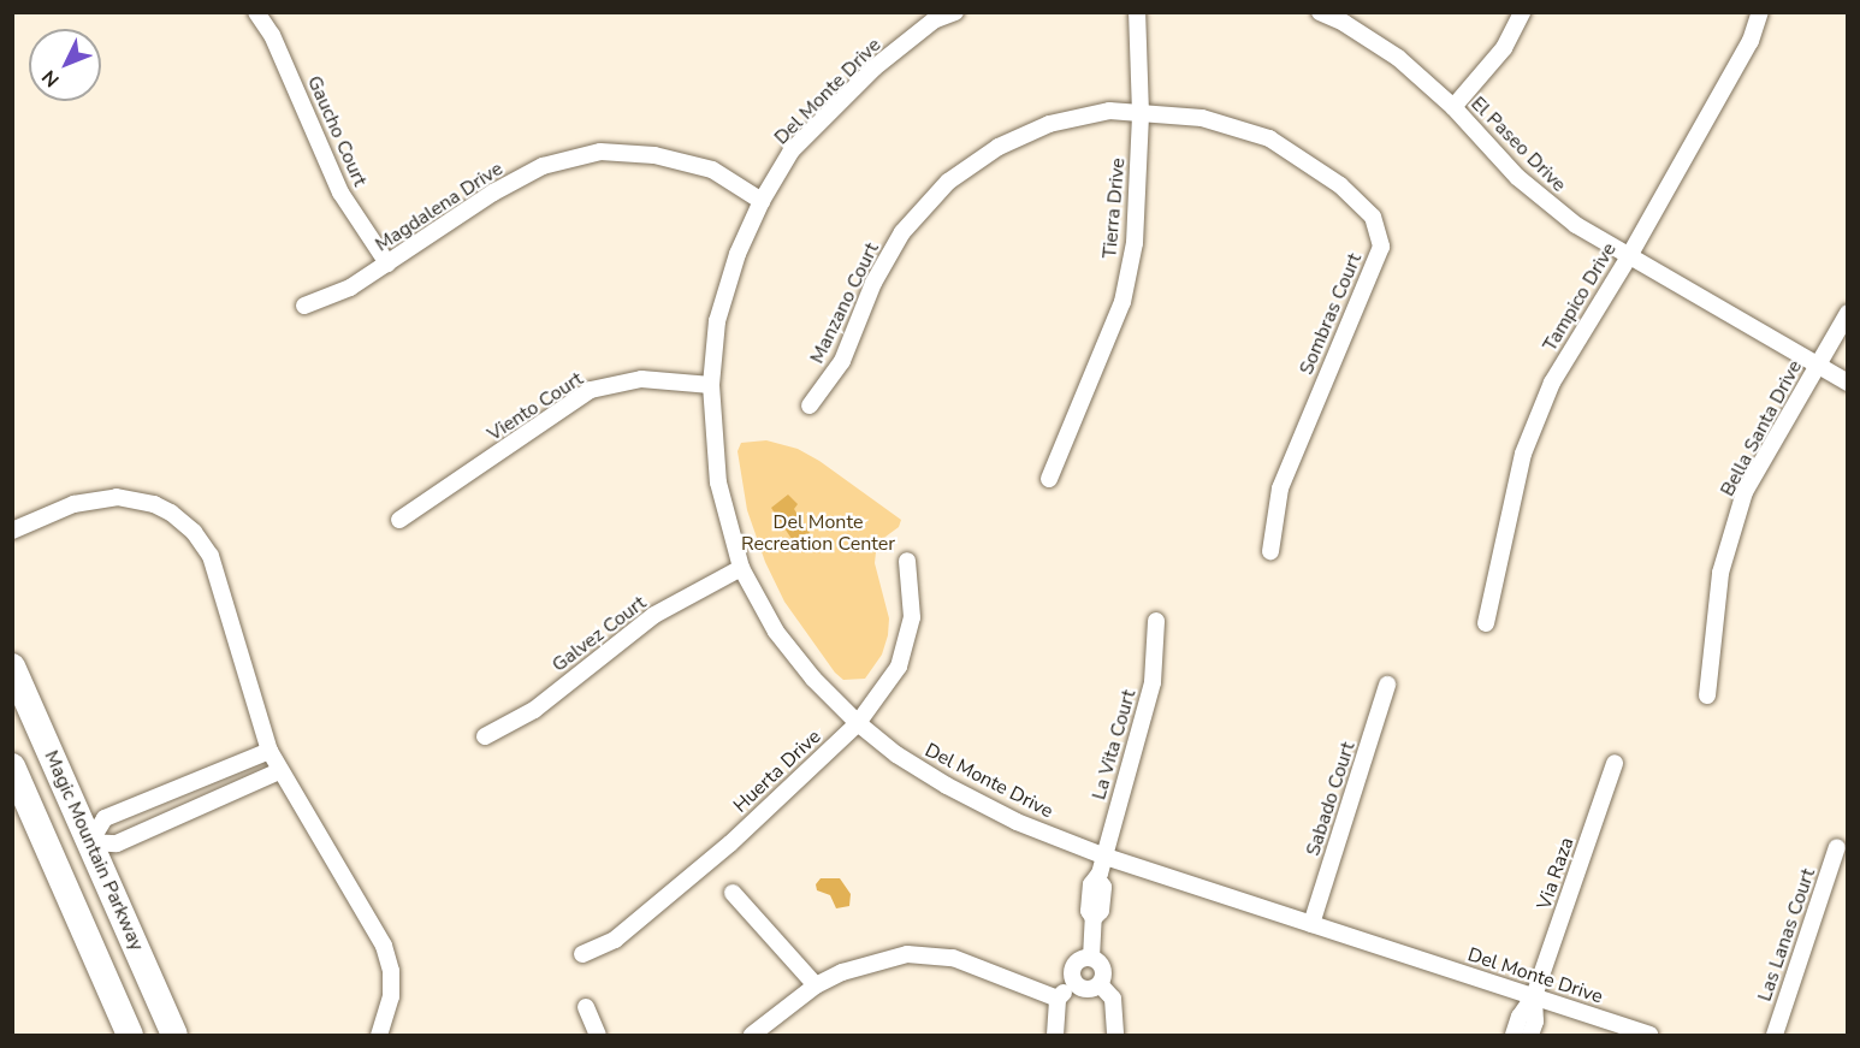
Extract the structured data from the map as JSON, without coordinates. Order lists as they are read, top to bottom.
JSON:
{
  "streets": {
    "main road": ["Magic Mountain Parkway"],
    "street": [
      "Del Monte Drive",
      "Gaucho Court",
      "El Paseo Drive",
      "Magdalena Drive",
      "Tierra Drive",
      "Tampico Drive",
      "Manzano Court",
      "Sombras Court",
      "Viento Court",
      "Bella Santa Drive",
      "Galvez Court",
      "La Vita Court",
      "Huerta Drive",
      "Sabado Court",
      "Via Raza",
      "Las Lanas Court"
    ]
  },
  "crossings": [
    ["Del Monte Drive", "Magdalena Drive"],
    ["Del Monte Drive", "Viento Court"],
    ["Del Monte Drive", "Galvez Court"],
    ["Del Monte Drive", "La Vita Court"],
    ["Del Monte Drive", "Huerta Drive"],
    ["Del Monte Drive", "Sabado Court"],
    ["Del Monte Drive", "Via Raza"],
    ["Gaucho Court", "Magdalena Drive"],
    ["El Paseo Drive", "Tampico Drive"],
    ["El Paseo Drive", "Bella Santa Drive"],
    ["Tierra Drive", "Manzano Court"],
    ["Tierra Drive", "Sombras Court"],
    ["Manzano Court", "Sombras Court"]
  ],
  "parks": ["Del Monte Recreation Center"],
  "north": "bottom left"
}
